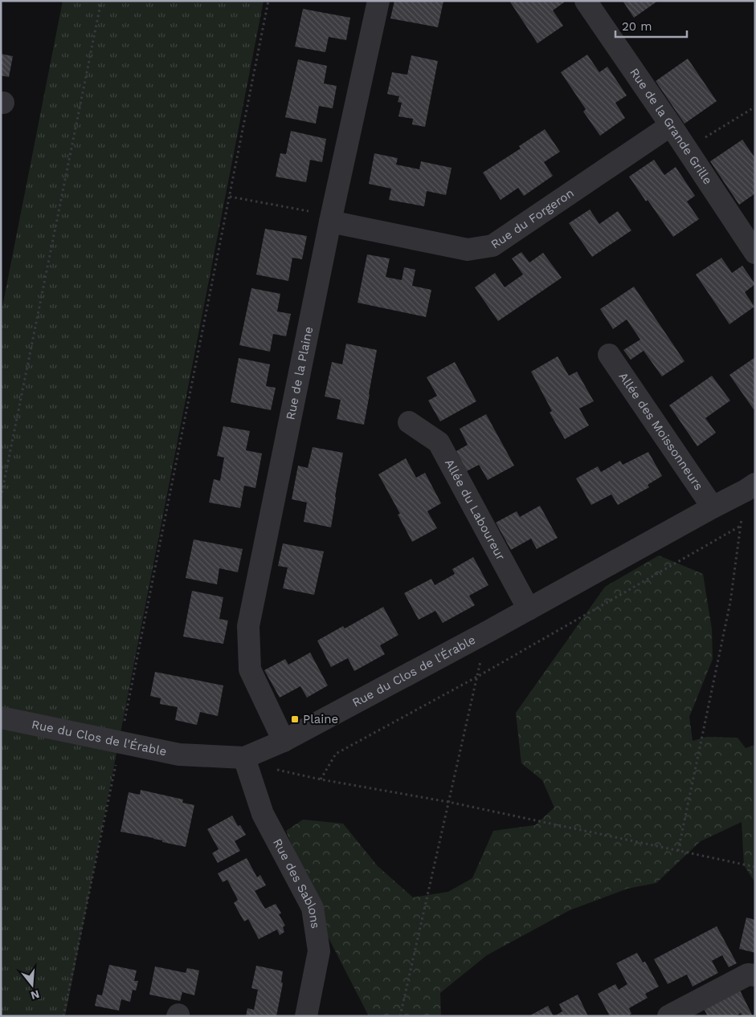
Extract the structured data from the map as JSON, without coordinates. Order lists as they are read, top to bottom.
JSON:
{
  "streets": {
    "street": [
      "Rue de la Grande Grille",
      "Rue du Forgeron",
      "Rue de la Plaine",
      "Allée des Moissonneurs",
      "Allée du Laboureur",
      "Rue du Clos de l'Érable",
      "Rue des Sablons"
    ]
  },
  "crossings": [
    ["Rue de la Grande Grille", "Rue du Forgeron"],
    ["Rue du Forgeron", "Rue de la Plaine"],
    ["Rue de la Plaine", "Rue du Clos de l'Érable"],
    ["Allée des Moissonneurs", "Rue du Clos de l'Érable"],
    ["Allée du Laboureur", "Rue du Clos de l'Érable"],
    ["Rue du Clos de l'Érable", "Rue des Sablons"]
  ],
  "places": {
    "transit": ["Plaine"]
  },
  "scale_bar": "20 m",
  "north": "bottom"
}
